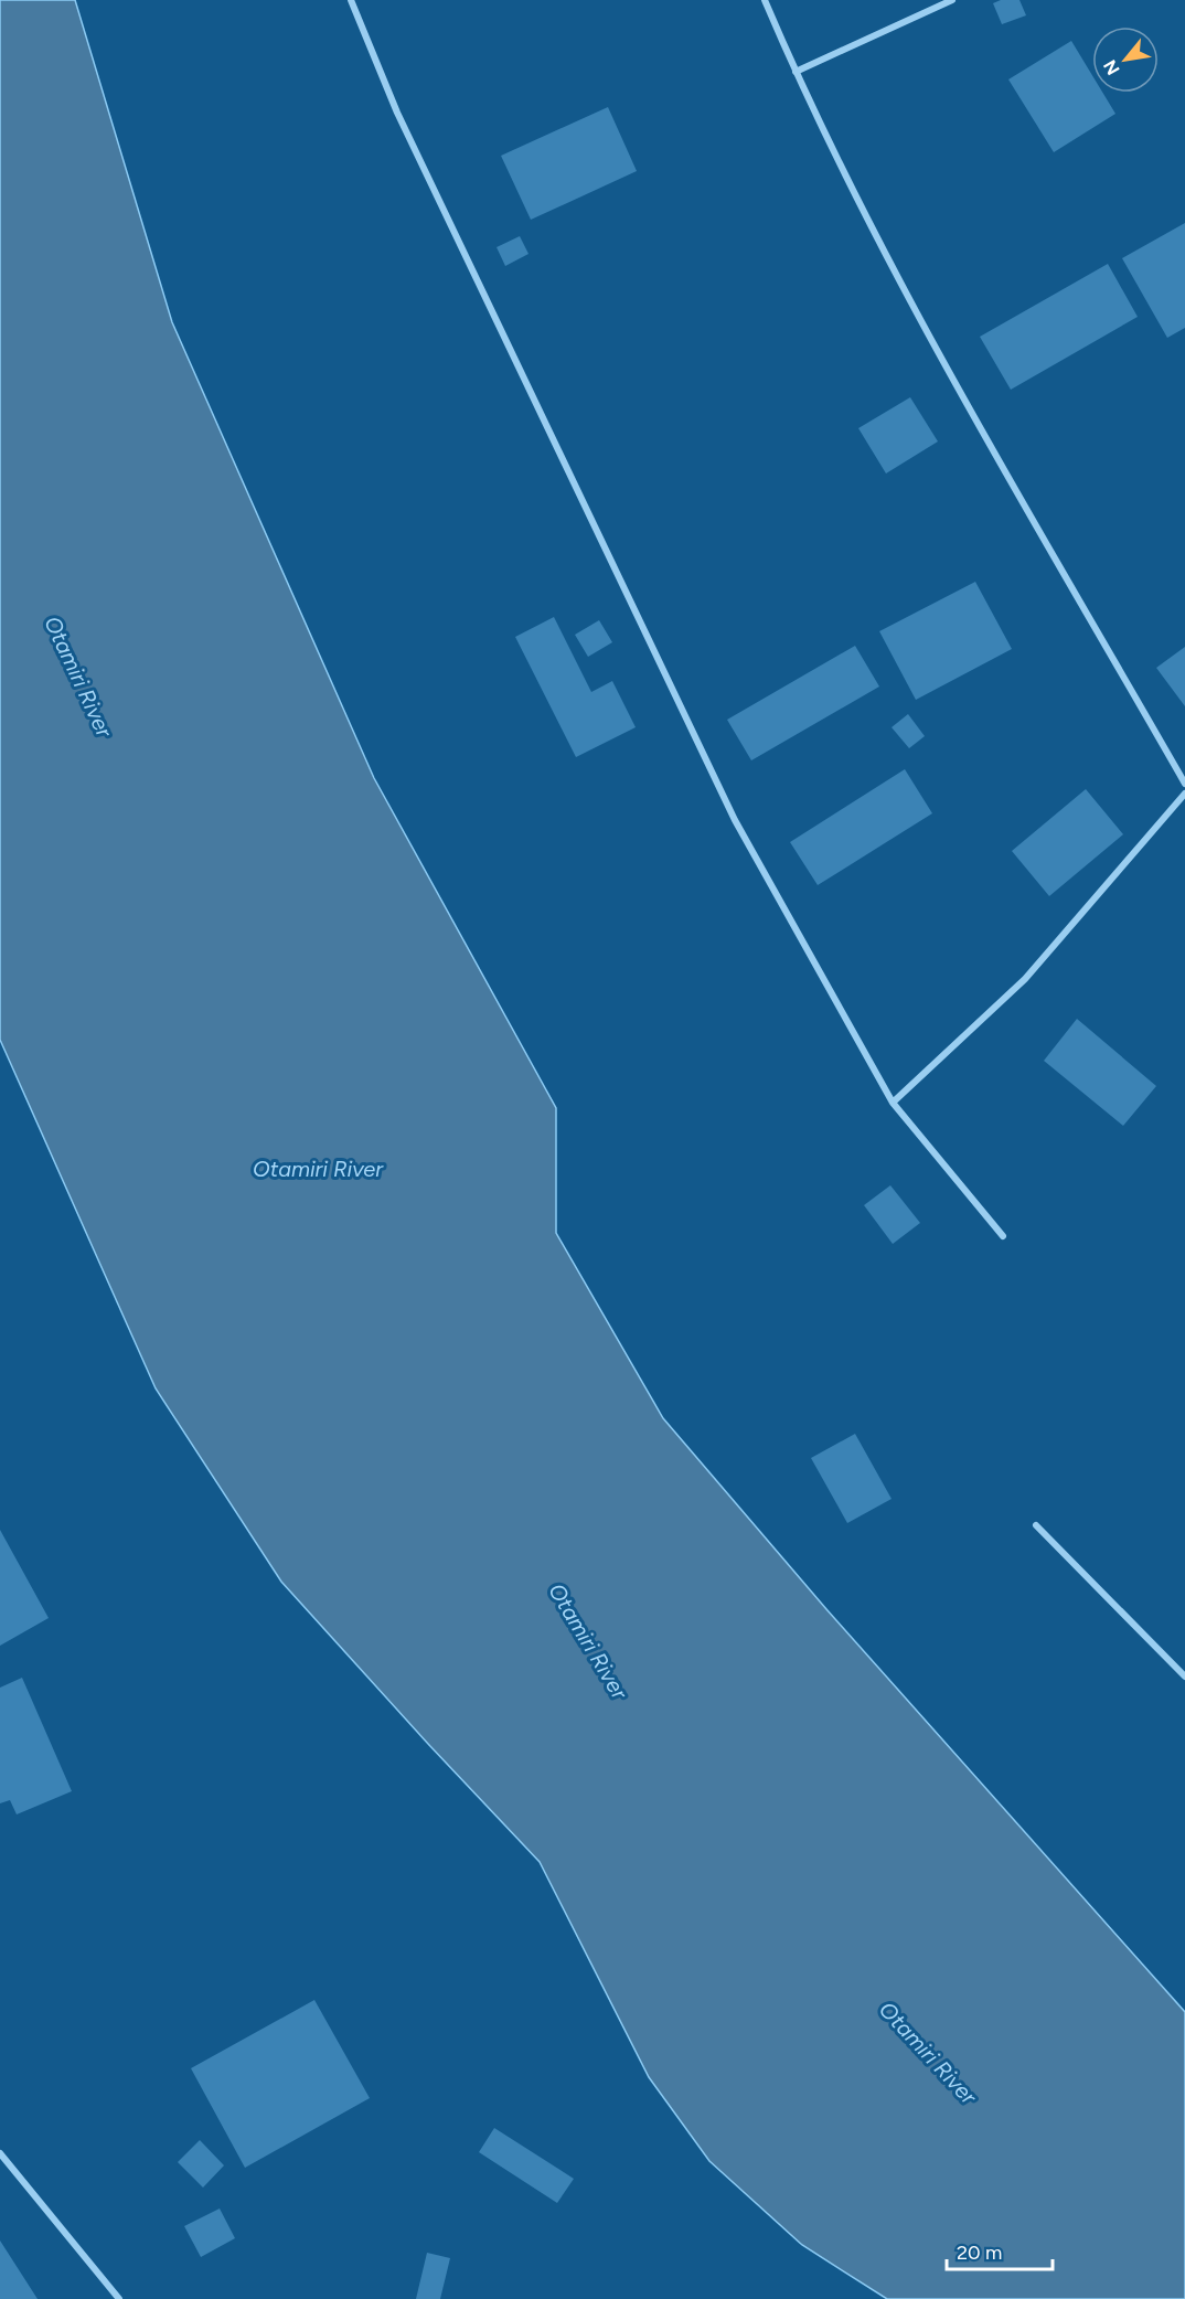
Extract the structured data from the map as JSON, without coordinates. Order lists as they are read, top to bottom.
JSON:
{
  "water": ["Otamiri River"],
  "scale_bar": "20 m",
  "north": "bottom left"
}
